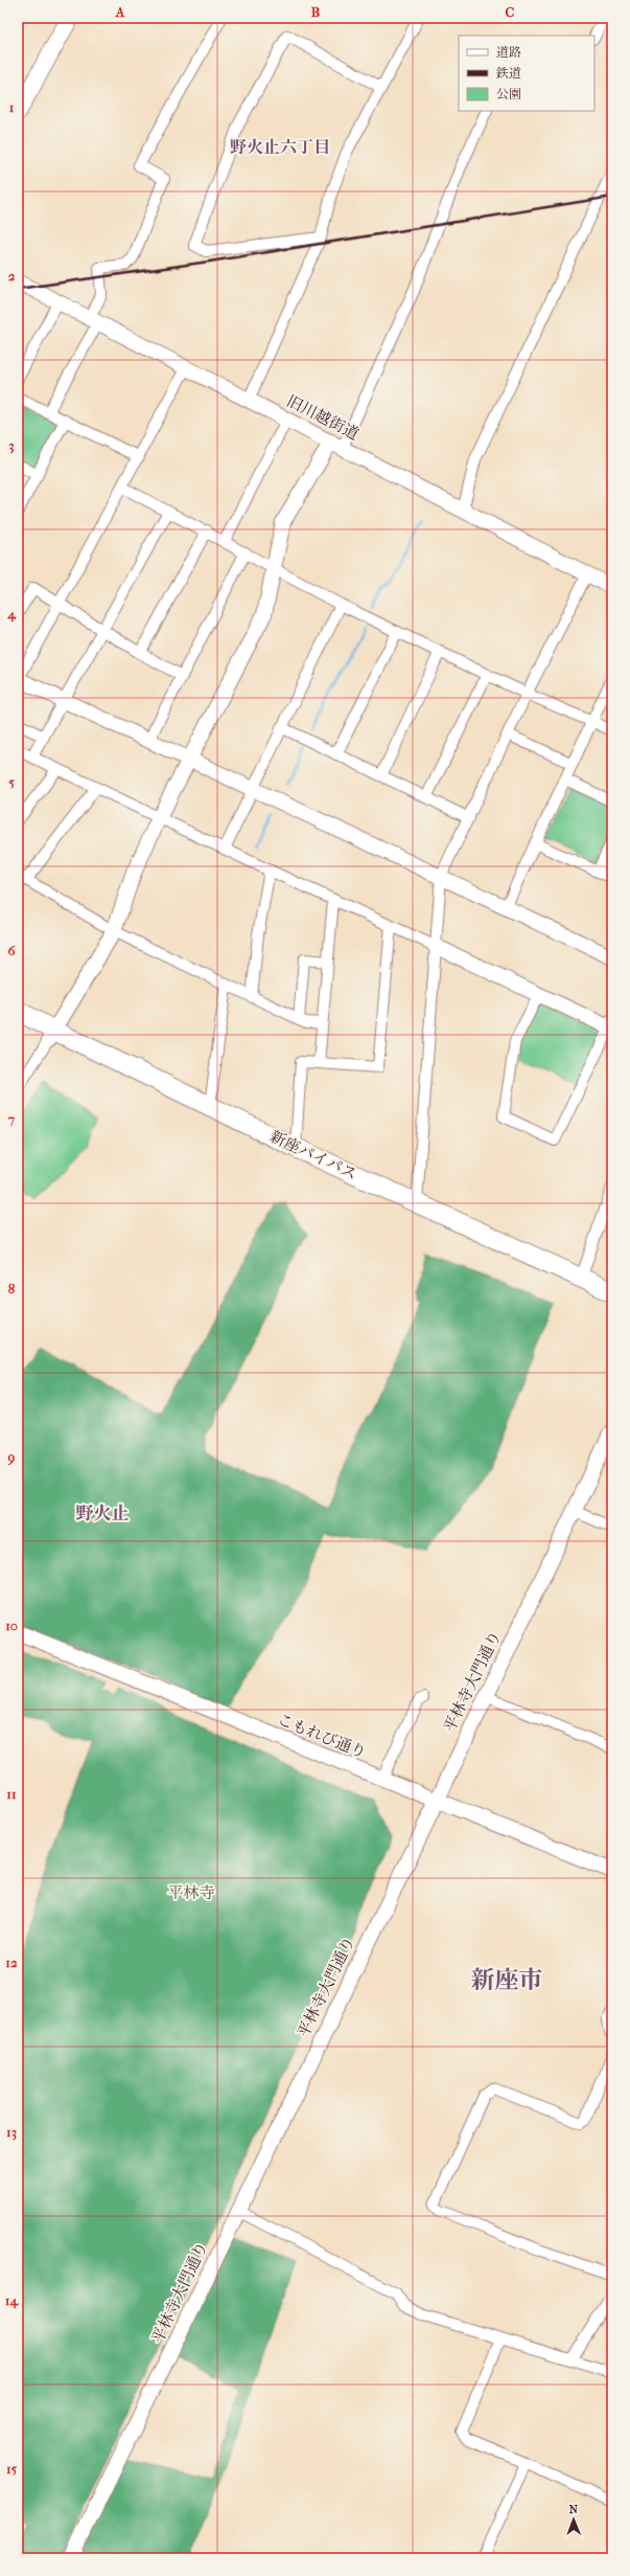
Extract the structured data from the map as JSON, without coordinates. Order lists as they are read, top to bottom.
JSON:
{
  "streets": {
    "highway": ["新座バイパス"],
    "street": ["旧川越街道", "平林寺大門通り", "こもれび通り"]
  },
  "crossings": [
    ["平林寺大門通り", "こもれび通り"]
  ],
  "districts": ["野火止六丁目", "野火止", "新座市"],
  "parks": ["平林寺"],
  "legend": ["道路", "鉄道", "公園"],
  "north": "top",
  "grid": {
    "columns": ["A", "B", "C"],
    "rows": [
      "1",
      "2",
      "3",
      "4",
      "5",
      "6",
      "7",
      "8",
      "9",
      "10",
      "11",
      "12",
      "13",
      "14",
      "15"
    ]
  }
}
